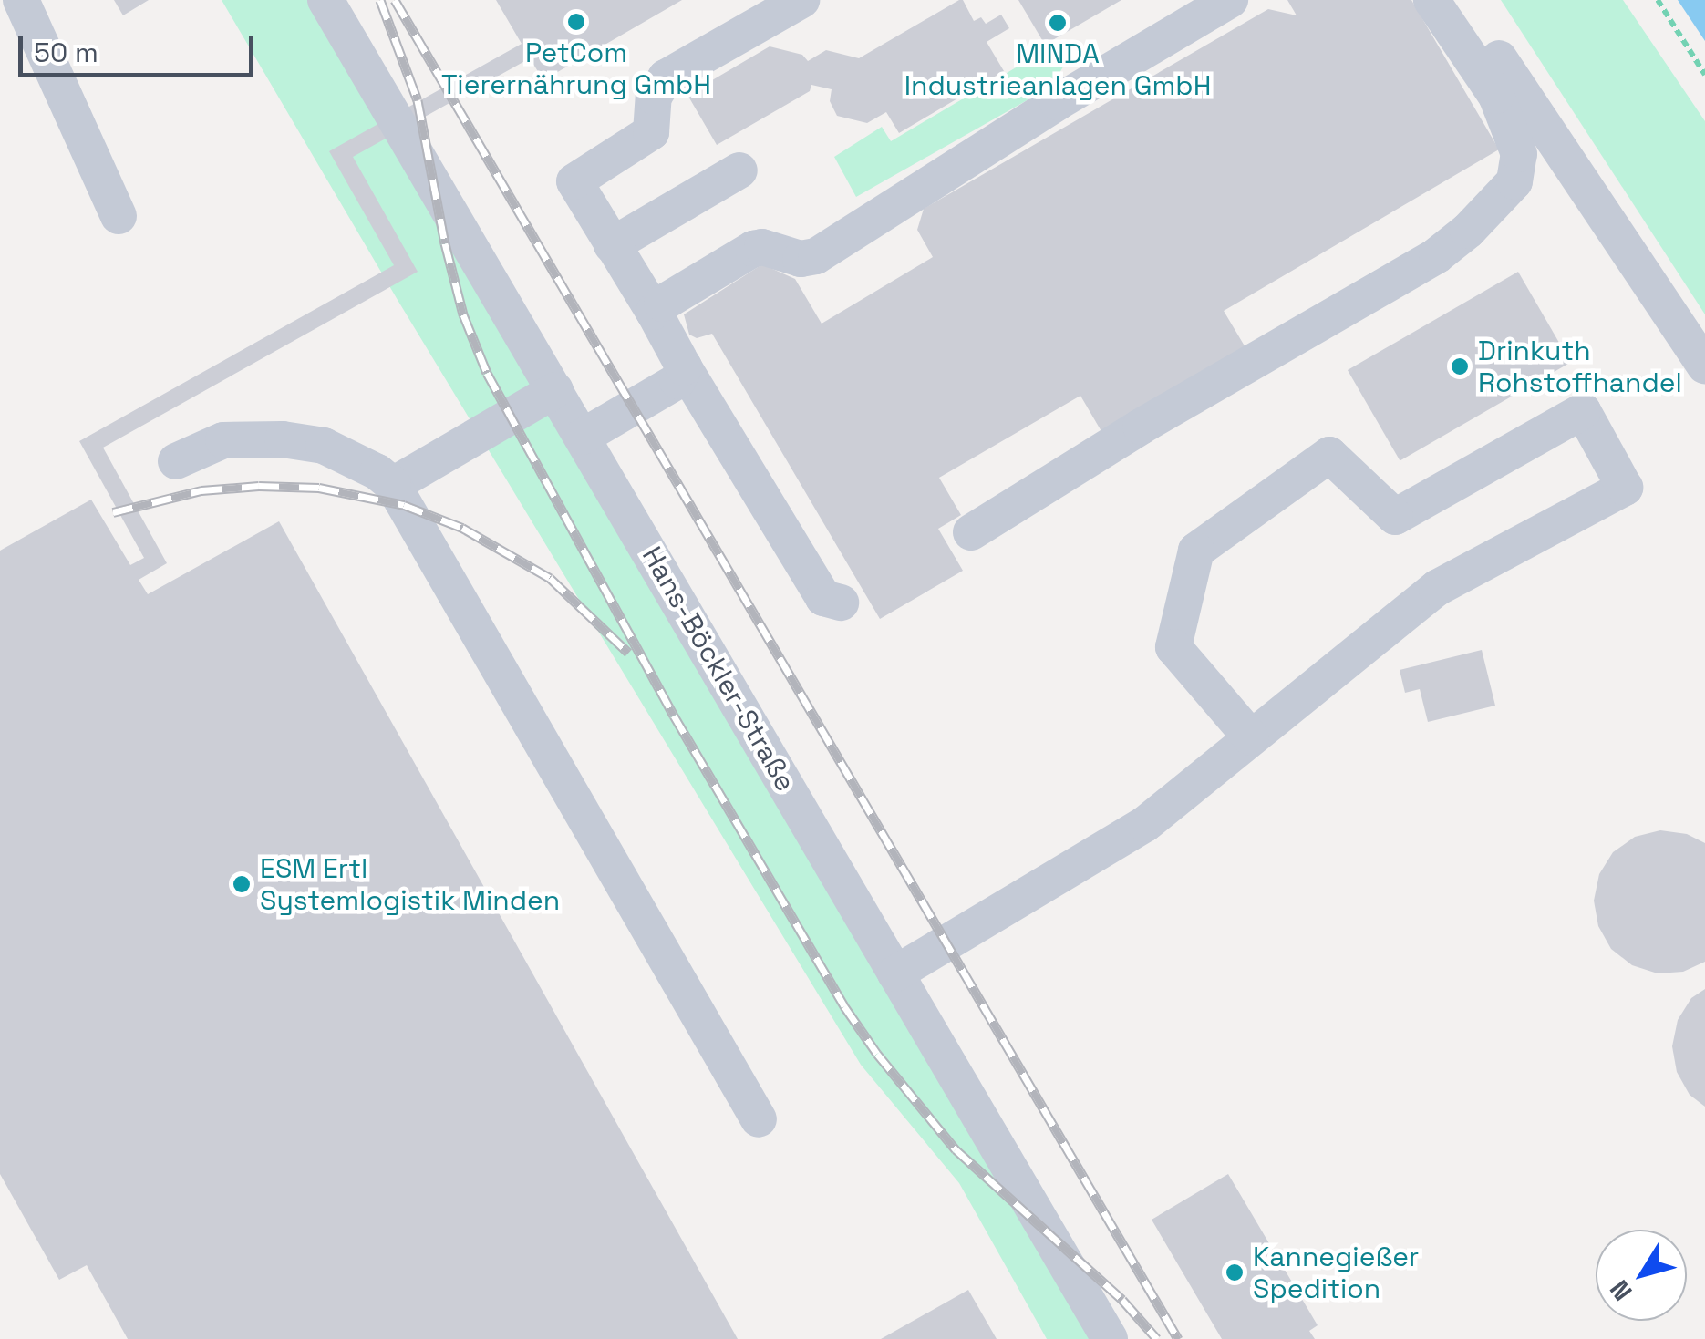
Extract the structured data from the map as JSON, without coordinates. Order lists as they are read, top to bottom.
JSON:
{
  "streets": {
    "street": ["Hans-Böckler-Straße"]
  },
  "places": [
    "PetCom Tierernährung GmbH",
    "MINDA Industrieanlagen GmbH",
    "Drinkuth Rohstoffhandel",
    "ESM Ertl Systemlogistik Minden",
    "Kannegießer Spedition"
  ],
  "scale_bar": "50 m",
  "north": "bottom left"
}
